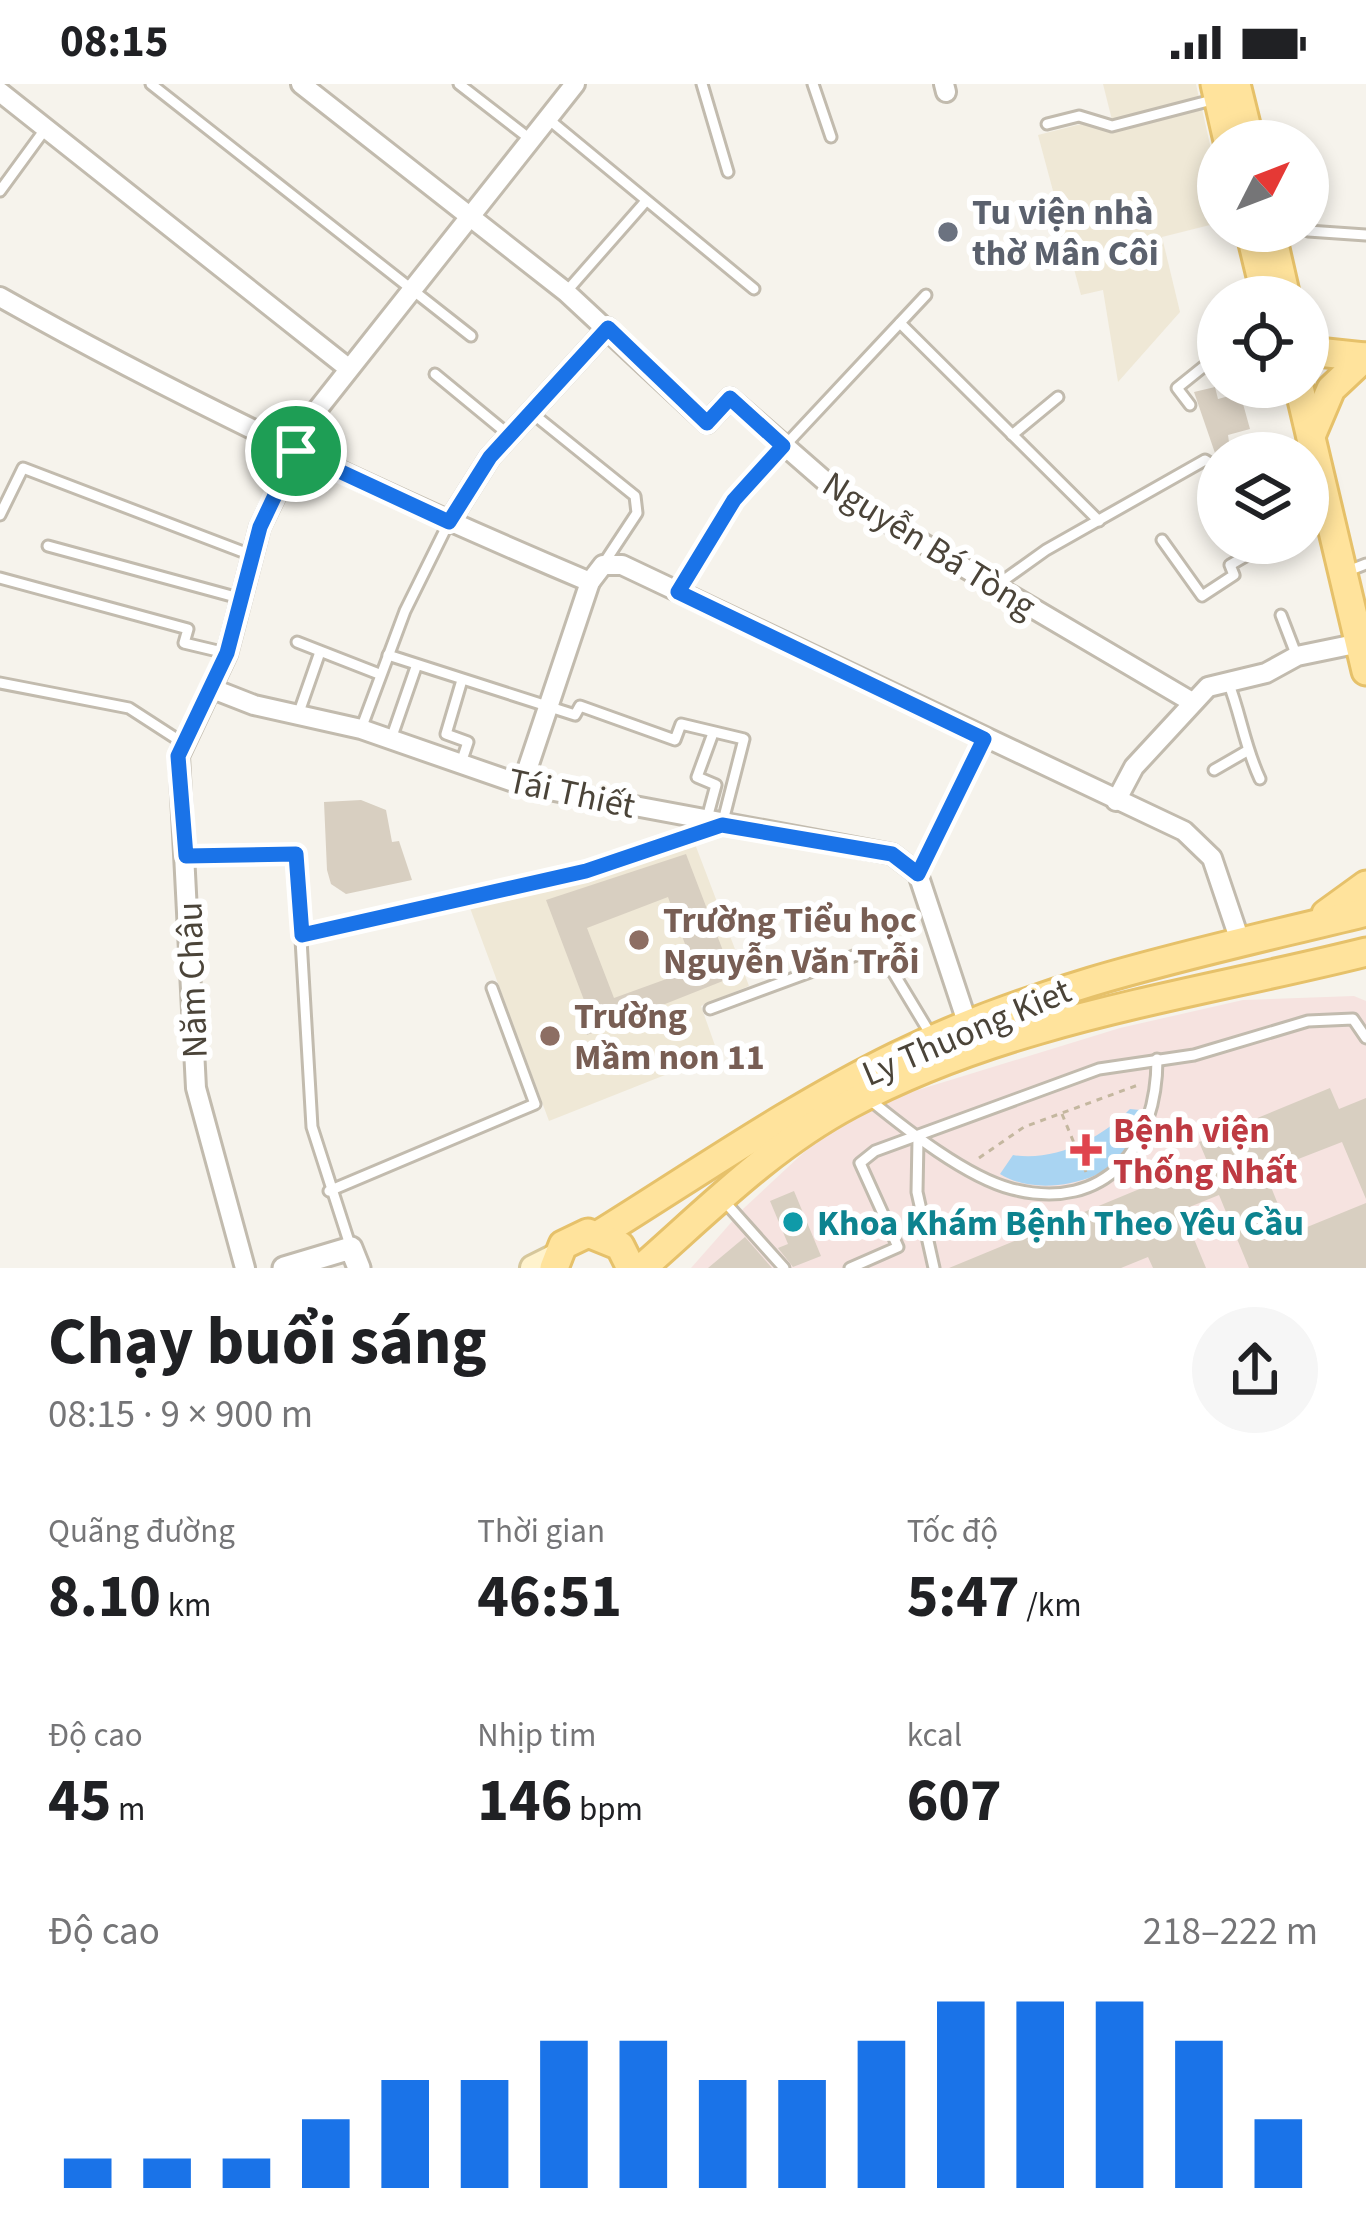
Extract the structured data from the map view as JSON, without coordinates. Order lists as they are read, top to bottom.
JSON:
{
  "streets": {
    "main road": ["Ly Thuong Kiet"],
    "street": ["Nguyễn Bá Tòng", "Tái Thiết", "Năm Châu"]
  },
  "crossings": [
    ["Nguyễn Bá Tòng", "Năm Châu"],
    ["Tái Thiết", "Năm Châu"]
  ],
  "places": {
    "other": [
      "Tu viện nhà thờ Mân Côi",
      "Trường Tiểu học Nguyễn Văn Trỗi",
      "Trường Mầm non 11",
      "Khoa Khám Bệnh Theo Yêu Cầu"
    ],
    "health": ["Bệnh viện Thống Nhất"]
  },
  "north": "top right",
  "page": {
    "status": "08:15",
    "heading": ["Chạy buổi sáng", "08:15 · 9 × 900 m"],
    "stats": [
      ["Quãng đường", "8.10 km"],
      ["Thời gian", "46:51"],
      ["Tốc độ", "5:47 /km"],
      ["Độ cao", "45 m"],
      ["Nhịp tim", "146 bpm"],
      ["kcal", "607"]
    ],
    "chart": ["Độ cao", "218–222 m"]
  }
}
